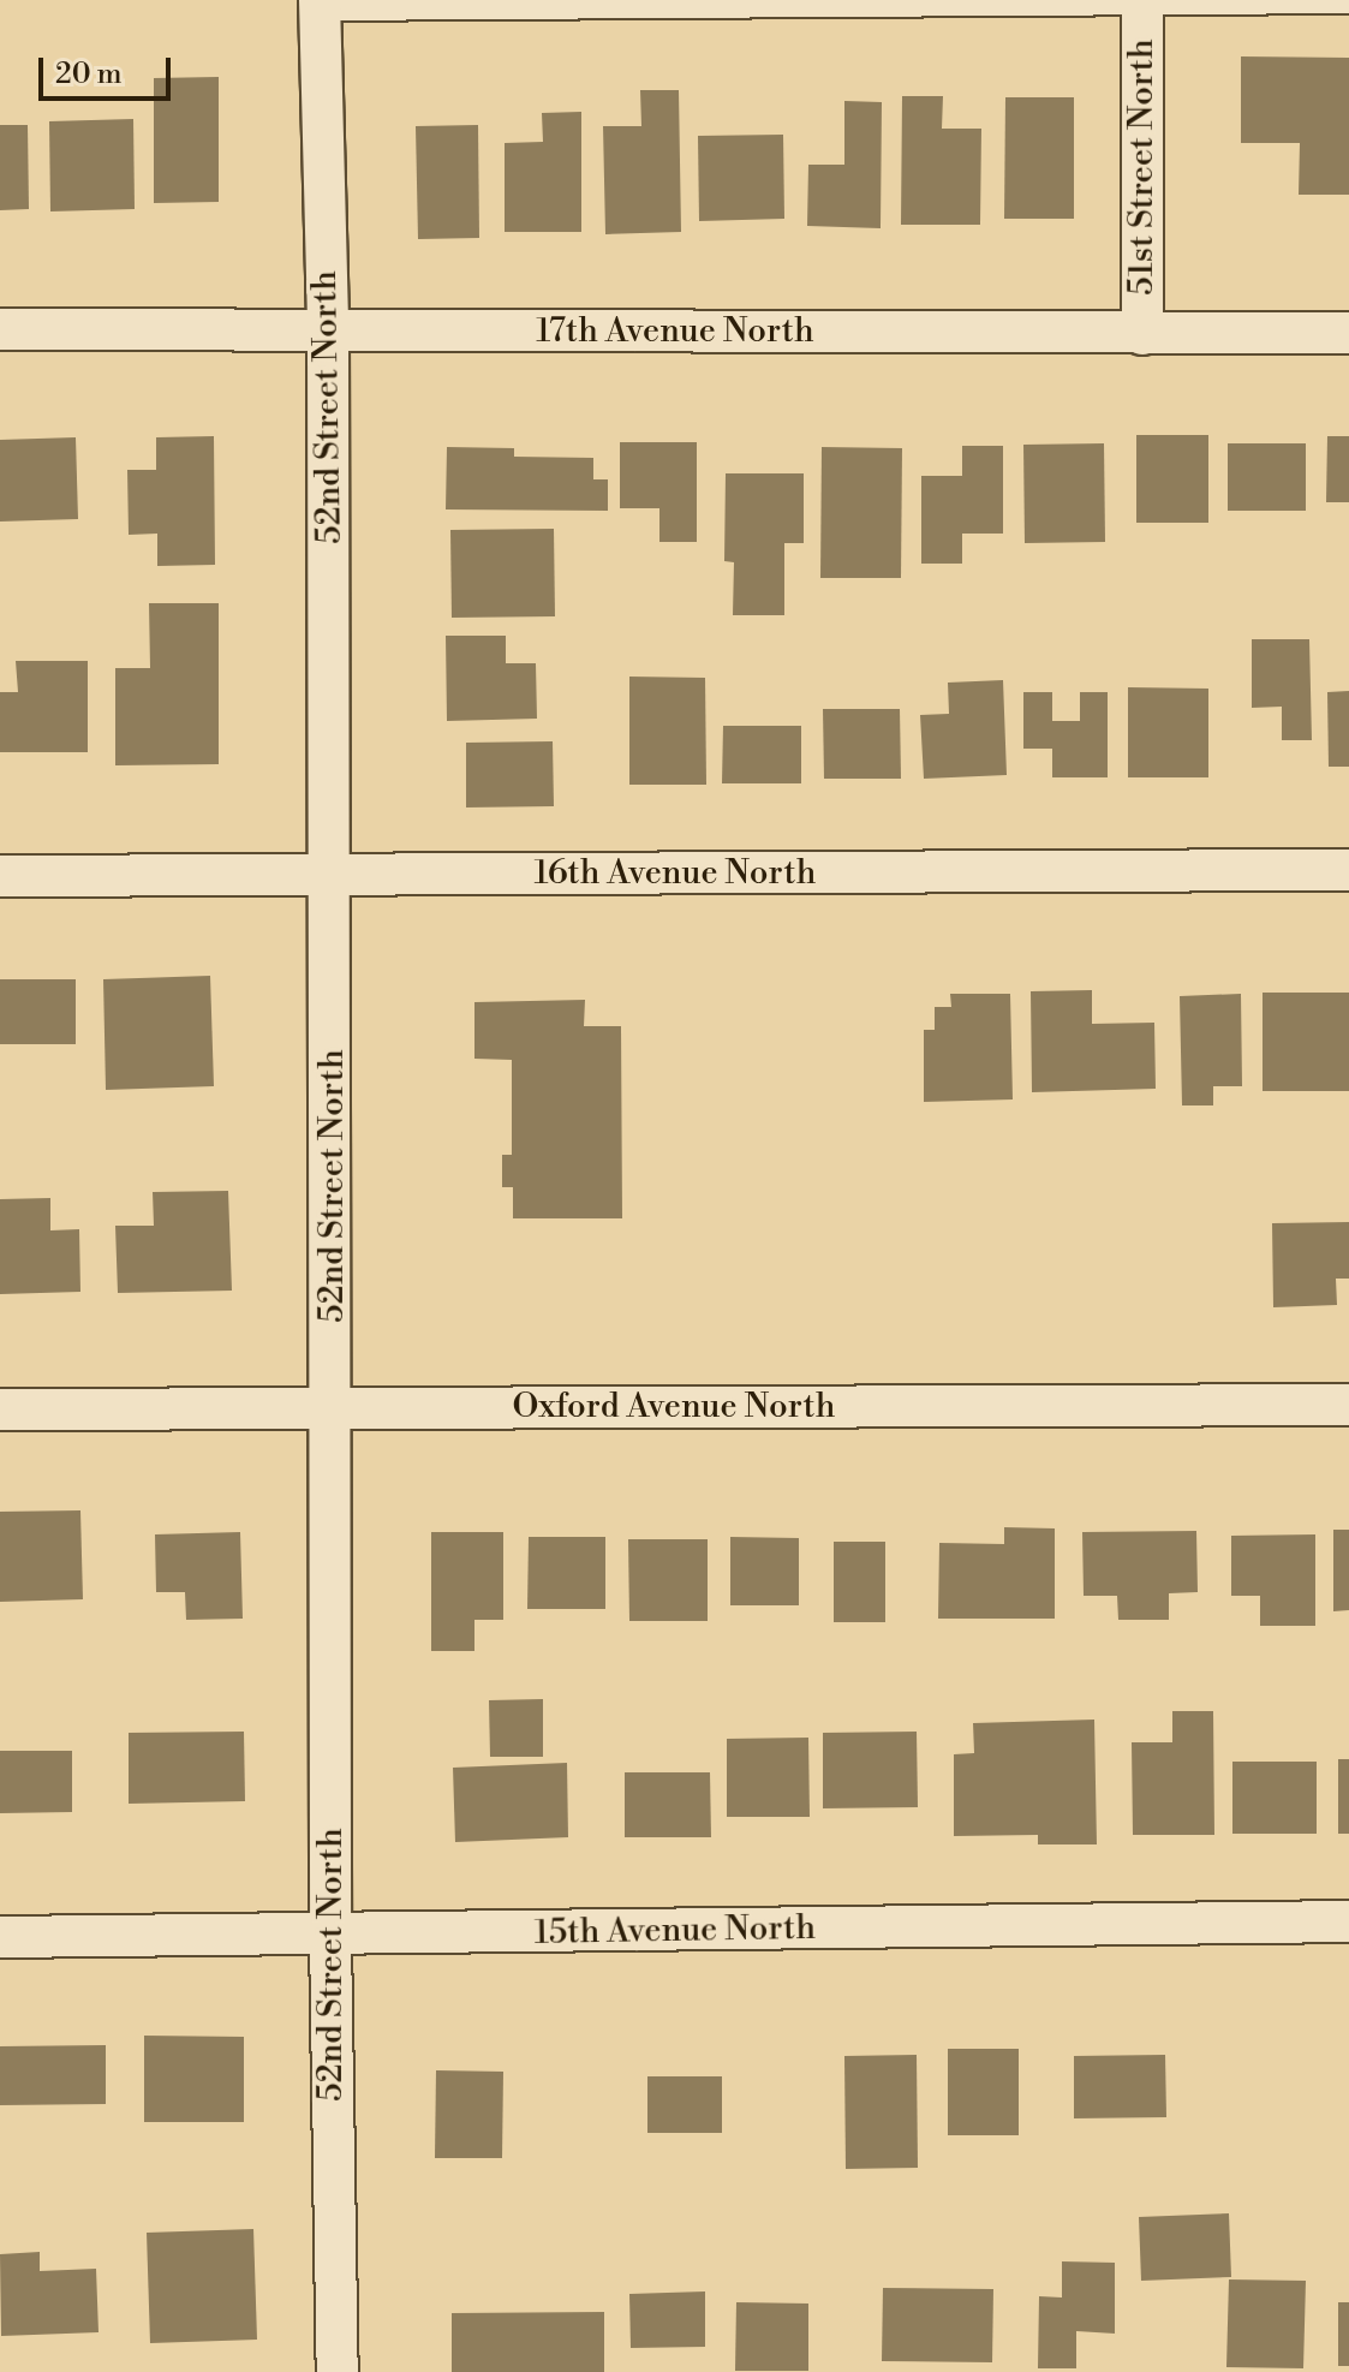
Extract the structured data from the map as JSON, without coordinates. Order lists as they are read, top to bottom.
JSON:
{
  "streets": {
    "street": [
      "51st Street North",
      "17th Avenue North",
      "52nd Street North",
      "16th Avenue North",
      "Oxford Avenue North",
      "15th Avenue North"
    ]
  },
  "crossings": [
    ["51st Street North", "17th Avenue North"],
    ["17th Avenue North", "52nd Street North"],
    ["52nd Street North", "16th Avenue North"],
    ["52nd Street North", "Oxford Avenue North"],
    ["52nd Street North", "15th Avenue North"]
  ],
  "scale_bar": "20 m"
}
